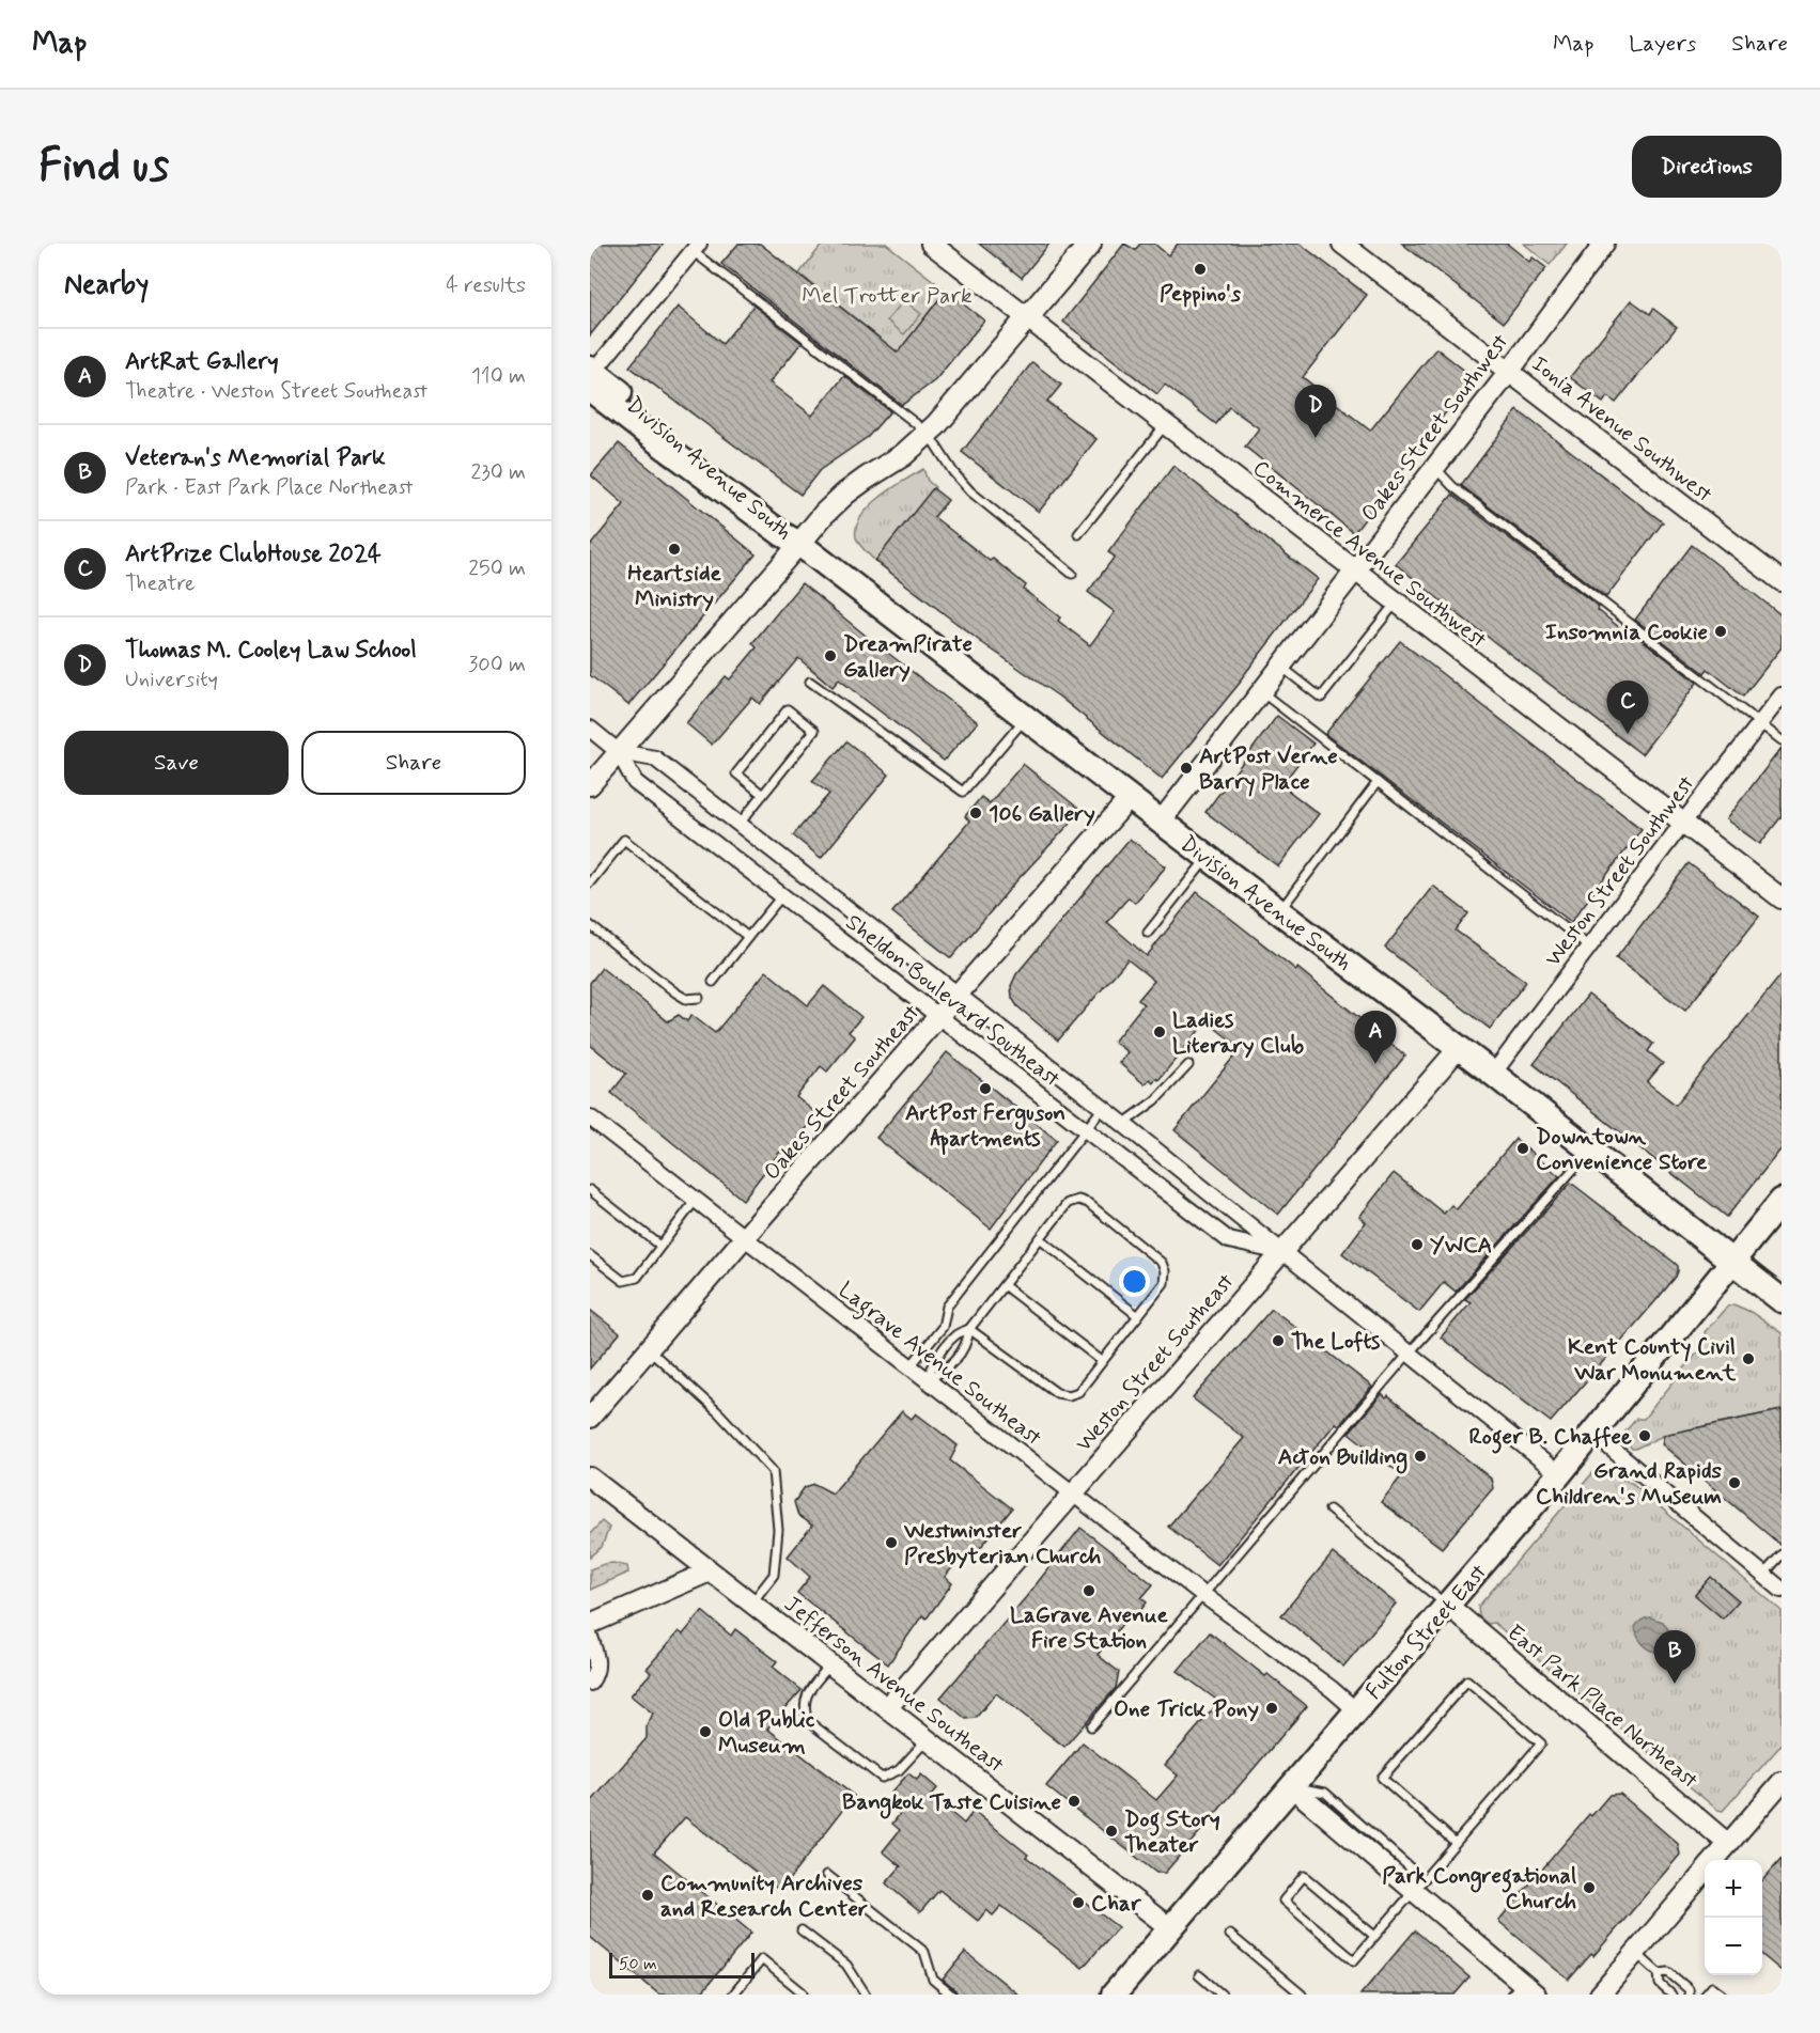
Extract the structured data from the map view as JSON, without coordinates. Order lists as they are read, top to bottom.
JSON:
{
  "streets": {
    "main road": ["Division Avenue South", "Fulton Street East"],
    "street": [
      "Oakes Street Southwest",
      "Ionia Avenue Southwest",
      "Commerce Avenue Southwest",
      "Weston Street Southwest",
      "Sheldon Boulevard Southeast",
      "Oakes Street Southeast",
      "Weston Street Southeast",
      "Lagrave Avenue Southeast",
      "Jefferson Avenue Southeast",
      "East Park Place Northeast"
    ]
  },
  "crossings": [
    ["Oakes Street Southwest", "Ionia Avenue Southwest"],
    ["Oakes Street Southwest", "Division Avenue South"],
    ["Oakes Street Southwest", "Commerce Avenue Southwest"],
    ["Division Avenue South", "Weston Street Southwest"],
    ["Division Avenue South", "Oakes Street Southeast"],
    ["Division Avenue South", "Weston Street Southeast"],
    ["Division Avenue South", "Fulton Street East"],
    ["Commerce Avenue Southwest", "Weston Street Southwest"],
    ["Sheldon Boulevard Southeast", "Oakes Street Southeast"],
    ["Sheldon Boulevard Southeast", "Weston Street Southeast"],
    ["Sheldon Boulevard Southeast", "Fulton Street East"],
    ["Oakes Street Southeast", "Lagrave Avenue Southeast"],
    ["Weston Street Southeast", "Lagrave Avenue Southeast"],
    ["Weston Street Southeast", "Jefferson Avenue Southeast"],
    ["Lagrave Avenue Southeast", "Fulton Street East"],
    ["Fulton Street East", "Jefferson Avenue Southeast"],
    ["Fulton Street East", "East Park Place Northeast"]
  ],
  "parks": ["Mel Trotter Park"],
  "places": [
    "Peppino's",
    "Heartside Ministry",
    "Insomnia Cookie",
    "DreamPirate Gallery",
    "ArtPost Verne Barry Place",
    "106 Gallery",
    "Ladies Literary Club",
    "ArtPost Ferguson Apartments",
    "Downtown Convenience Store",
    "YWCA",
    "The Lofts",
    "Kent County Civil War Monument",
    "Roger B. Chaffee",
    "Acton Building",
    "Grand Rapids Children's Museum",
    "Westminster Presbyterian Church",
    "LaGrave Avenue Fire Station",
    "One Trick Pony",
    "Old Public Museum",
    "Bangkok Taste Cuisine",
    "Dog Story Theater",
    "Park Congregational Church",
    "Community Archives and Research Center",
    "Char"
  ],
  "scale_bar": "50 m",
  "page": {
    "header": "Map",
    "nav": ["Map", "Layers", "Share"],
    "buttons": [
      "Directions",
      ["Save", "Share"]
    ],
    "title": "Find us",
    "heading": ["Nearby", "4 results"],
    "list": [
      {
        "mark": "A",
        "name": "ArtRat Gallery",
        "note": "Theatre · Weston Street Southeast",
        "value": "110 m"
      },
      {
        "mark": "B",
        "name": "Veteran's Memorial Park",
        "note": "Park · East Park Place Northeast",
        "value": "230 m"
      },
      {
        "mark": "C",
        "name": "ArtPrize ClubHouse 2024",
        "note": "Theatre",
        "value": "250 m"
      },
      {
        "mark": "D",
        "name": "Thomas M. Cooley Law School",
        "note": "University",
        "value": "300 m"
      }
    ],
    "pins": [
      "D",
      "C",
      "A",
      "B"
    ],
    "map_buttons": ["+", "−"],
    "scale": "50 m"
  }
}
